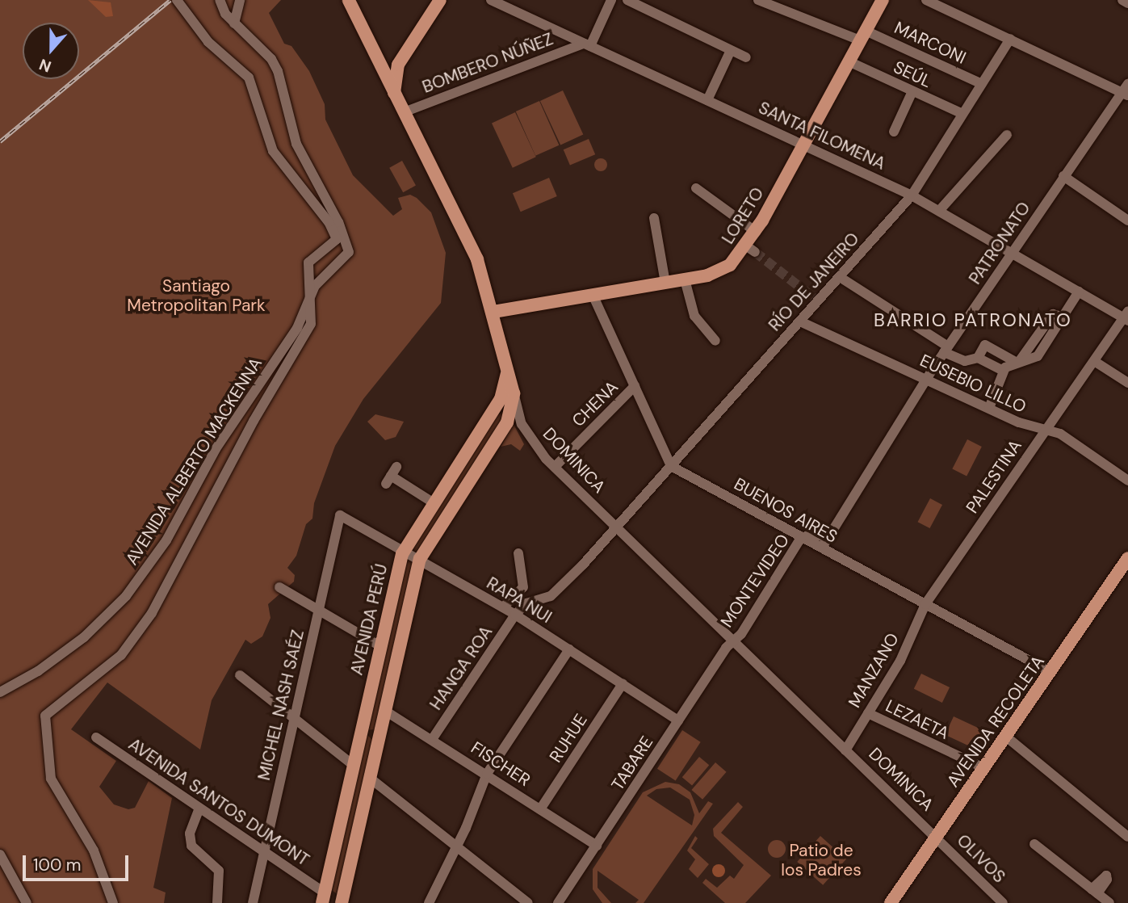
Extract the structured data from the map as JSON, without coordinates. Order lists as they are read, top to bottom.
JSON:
{
  "streets": {
    "main road": ["LORETO", "AVENIDA PERÚ", "AVENIDA RECOLETA"],
    "street": [
      "MARCONI",
      "BOMBERO NÚÑEZ",
      "SEÚL",
      "SANTA FILOMENA",
      "PATRONATO",
      "RÍO DE JANEIRO",
      "EUSEBIO LILLO",
      "CHENA",
      "DOMINICA",
      "AVENIDA ALBERTO MACKENNA",
      "PALESTINA",
      "BUENOS AIRES",
      "MONTEVIDEO",
      "RAPA NUI",
      "HANGA ROA",
      "MANZANO",
      "MICHEL NASH SAÉZ",
      "LEZAETA",
      "RUHUE",
      "TABARE",
      "FISCHER",
      "AVENIDA SANTOS DUMONT",
      "OLIVOS"
    ]
  },
  "crossings": [
    ["MARCONI", "LORETO"],
    ["MARCONI", "RÍO DE JANEIRO"],
    ["BOMBERO NÚÑEZ", "SANTA FILOMENA"],
    ["SEÚL", "LORETO"],
    ["SEÚL", "RÍO DE JANEIRO"],
    ["SANTA FILOMENA", "LORETO"],
    ["SANTA FILOMENA", "PATRONATO"],
    ["SANTA FILOMENA", "RÍO DE JANEIRO"],
    ["SANTA FILOMENA", "PALESTINA"],
    ["PATRONATO", "EUSEBIO LILLO"],
    ["PATRONATO", "BUENOS AIRES"],
    ["RÍO DE JANEIRO", "EUSEBIO LILLO"],
    ["RÍO DE JANEIRO", "DOMINICA"],
    ["RÍO DE JANEIRO", "BUENOS AIRES"],
    ["RÍO DE JANEIRO", "RAPA NUI"],
    ["RÍO DE JANEIRO", "HANGA ROA"],
    ["EUSEBIO LILLO", "PALESTINA"],
    ["CHENA", "DOMINICA"],
    ["DOMINICA", "MONTEVIDEO"],
    ["DOMINICA", "AVENIDA PERÚ"],
    ["DOMINICA", "MANZANO"],
    ["DOMINICA", "AVENIDA RECOLETA"],
    ["DOMINICA", "TABARE"],
    ["DOMINICA", "OLIVOS"],
    ["PALESTINA", "BUENOS AIRES"],
    ["PALESTINA", "MANZANO"],
    ["BUENOS AIRES", "MONTEVIDEO"],
    ["BUENOS AIRES", "MANZANO"],
    ["BUENOS AIRES", "AVENIDA RECOLETA"],
    ["MONTEVIDEO", "TABARE"],
    ["RAPA NUI", "AVENIDA PERÚ"],
    ["RAPA NUI", "HANGA ROA"],
    ["RAPA NUI", "MICHEL NASH SAÉZ"],
    ["RAPA NUI", "RUHUE"],
    ["RAPA NUI", "TABARE"],
    ["AVENIDA PERÚ", "FISCHER"],
    ["AVENIDA PERÚ", "AVENIDA SANTOS DUMONT"],
    ["HANGA ROA", "FISCHER"],
    ["MANZANO", "LEZAETA"],
    ["MICHEL NASH SAÉZ", "AVENIDA SANTOS DUMONT"],
    ["LEZAETA", "AVENIDA RECOLETA"],
    ["AVENIDA RECOLETA", "OLIVOS"],
    ["RUHUE", "FISCHER"],
    ["TABARE", "FISCHER"]
  ],
  "districts": ["BARRIO PATRONATO"],
  "parks": ["Santiago Metropolitan Park", "Patio de los Padres"],
  "scale_bar": "100 m",
  "north": "bottom"
}
